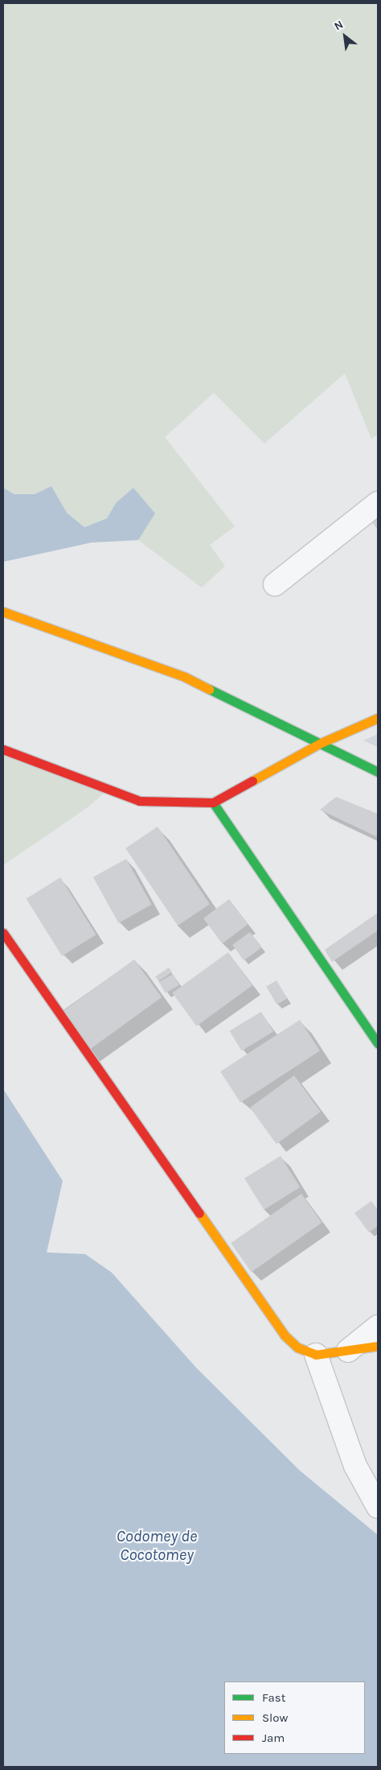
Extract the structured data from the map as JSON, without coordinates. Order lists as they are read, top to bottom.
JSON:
{
  "water": ["Codomey de Cocotomey"],
  "legend": ["Fast", "Slow", "Jam"],
  "north": "top left"
}
